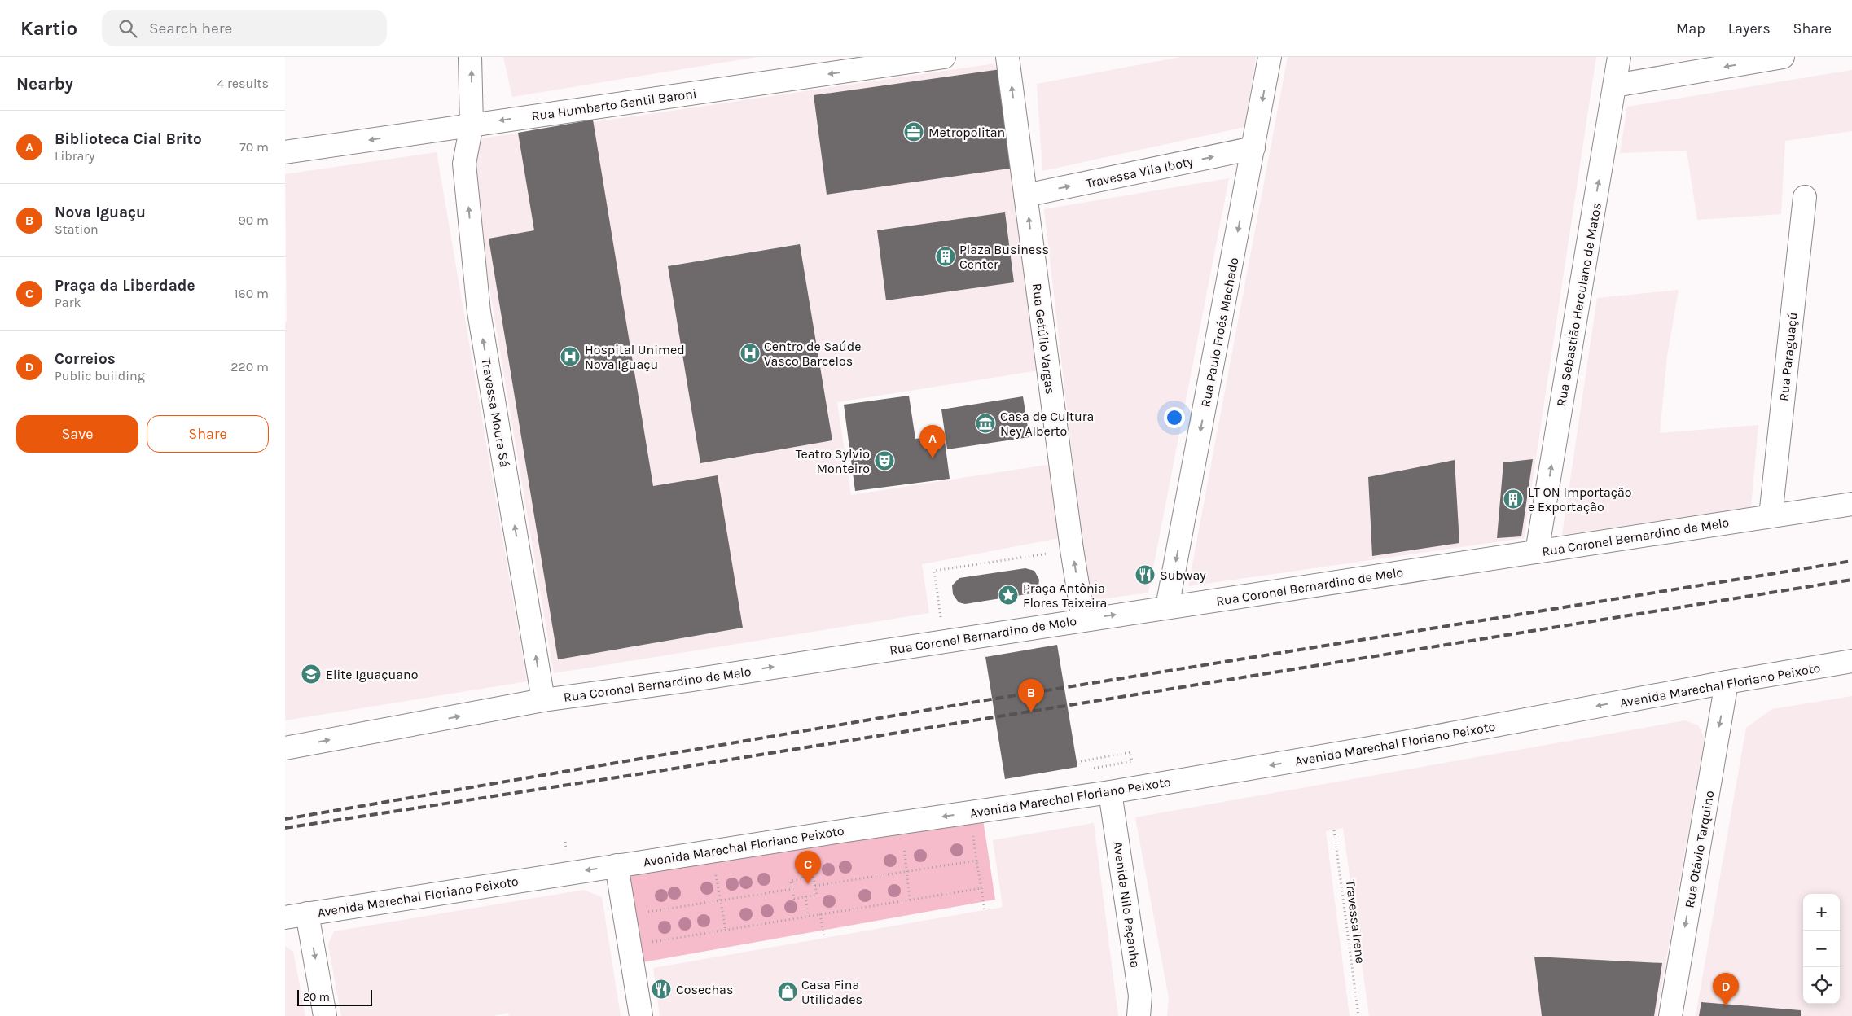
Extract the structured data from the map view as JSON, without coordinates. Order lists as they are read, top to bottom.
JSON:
{
  "streets": {
    "main road": [
      "Rua Humberto Gentil Baroni",
      "Travessa Vila Iboty",
      "Rua Sebastião Herculano de Matos",
      "Rua Paulo Froés Machado",
      "Rua Getúlio Vargas",
      "Rua Paraguaçú",
      "Travessa Moura Sá",
      "Rua Coronel Bernardino de Melo",
      "Avenida Marechal Floriano Peixoto",
      "Rua Otávio Tarquino",
      "Avenida Nilo Peçanha"
    ],
    "path": ["Travessa Irene"]
  },
  "crossings": [
    ["Rua Humberto Gentil Baroni", "Travessa Moura Sá"],
    ["Travessa Vila Iboty", "Rua Paulo Froés Machado"],
    ["Travessa Vila Iboty", "Rua Getúlio Vargas"],
    ["Rua Sebastião Herculano de Matos", "Rua Coronel Bernardino de Melo"],
    ["Rua Paulo Froés Machado", "Rua Coronel Bernardino de Melo"],
    ["Rua Getúlio Vargas", "Rua Coronel Bernardino de Melo"],
    ["Rua Paraguaçú", "Rua Coronel Bernardino de Melo"],
    ["Travessa Moura Sá", "Rua Coronel Bernardino de Melo"],
    ["Avenida Marechal Floriano Peixoto", "Rua Otávio Tarquino"],
    ["Avenida Marechal Floriano Peixoto", "Avenida Nilo Peçanha"]
  ],
  "one_way": [
    "Rua Humberto Gentil Baroni",
    "Travessa Vila Iboty",
    "Rua Sebastião Herculano de Matos",
    "Rua Paulo Froés Machado",
    "Rua Getúlio Vargas",
    "Travessa Moura Sá",
    "Rua Coronel Bernardino de Melo",
    "Avenida Marechal Floriano Peixoto",
    "Rua Otávio Tarquino"
  ],
  "places": {
    "office": ["Metropolitan"],
    "building": ["Plaza Business Center", "LT ON Importação e Exportação"],
    "hospital": ["Centro de Saúde Vasco Barcelos", "Hospital Unimed Nova Iguaçu"],
    "museum": ["Casa de Cultura Ney Alberto"],
    "theatre": ["Teatro Sylvio Monteiro"],
    "restaurant": ["Subway", "Cosechas"],
    "place": ["Praça Antônia Flores Teixeira"],
    "school or university": ["Elite Iguaçuano"],
    "shop": ["Casa Fina Utilidades"]
  },
  "scale_bar": "20 m",
  "page": {
    "header": "Kartio",
    "search": "Search here",
    "nav": ["Map", "Layers", "Share"],
    "heading": ["Nearby", "4 results"],
    "list": [
      {
        "mark": "A",
        "name": "Biblioteca Cial Brito",
        "note": "Library",
        "value": "70 m"
      },
      {
        "mark": "B",
        "name": "Nova Iguaçu",
        "note": "Station",
        "value": "90 m"
      },
      {
        "mark": "C",
        "name": "Praça da Liberdade",
        "note": "Park",
        "value": "160 m"
      },
      {
        "mark": "D",
        "name": "Correios",
        "note": "Public building",
        "value": "220 m"
      }
    ],
    "buttons": ["Save", "Share"],
    "pins": [
      "A",
      "B",
      "C",
      "D"
    ],
    "map_buttons": ["+", "−"],
    "scale": "20 m"
  }
}
